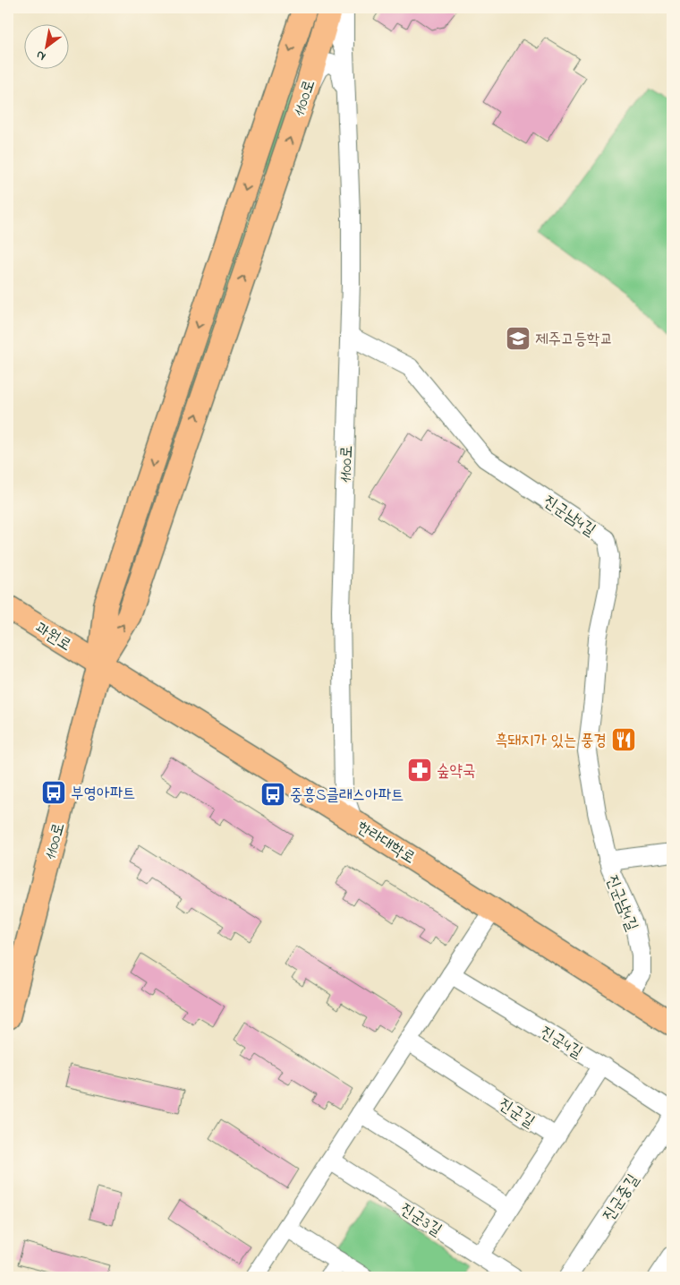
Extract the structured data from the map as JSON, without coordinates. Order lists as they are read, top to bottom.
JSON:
{
  "streets": {
    "main road": ["1100로", "과원로", "한라대학로"],
    "street": [
      "진군남4길",
      "진군4길",
      "진군길",
      "진군중길",
      "진군3길"
    ]
  },
  "crossings": [
    ["1100로", "진군남4길"],
    ["1100로", "과원로"],
    ["1100로", "한라대학로"],
    ["진군남4길", "한라대학로"],
    ["과원로", "한라대학로"]
  ],
  "places": {
    "school or university": ["제주고등학교"],
    "restaurant": ["흑돼지가 있는 풍경"],
    "pharmacy": ["숲약국"],
    "bus stop": ["부영아파트", "중흥S클래스아파트"]
  },
  "north": "bottom left"
}
